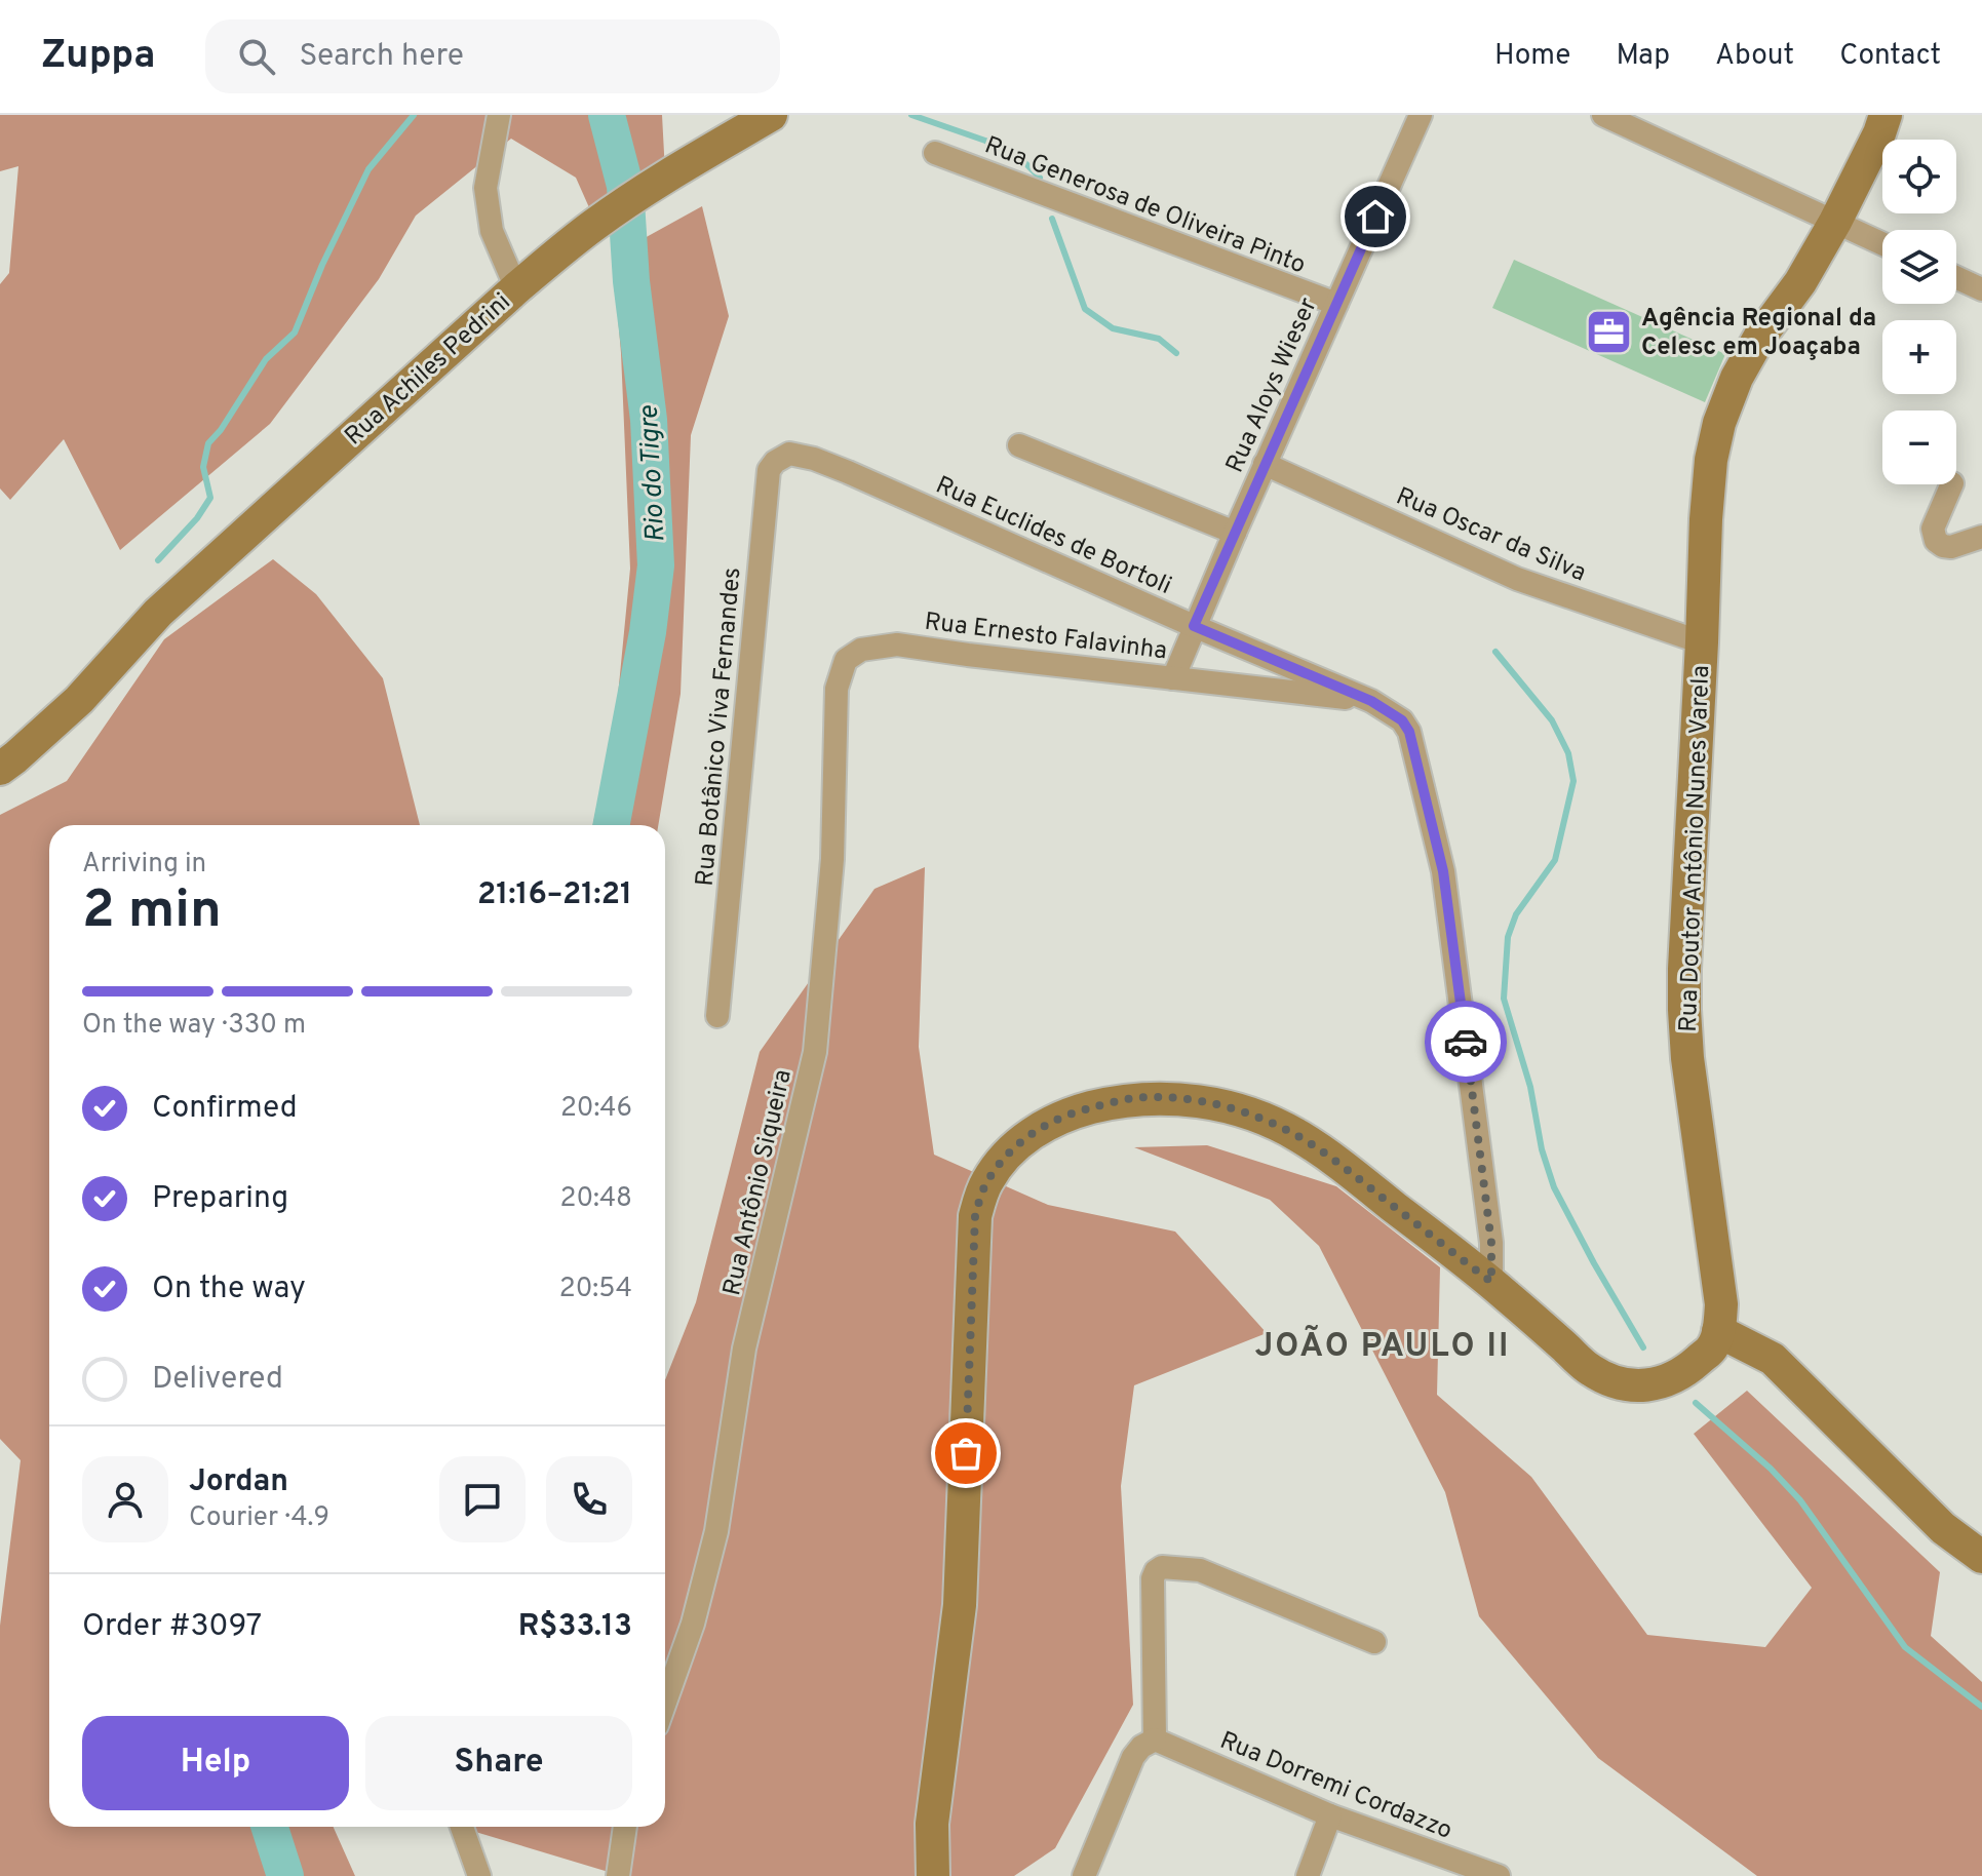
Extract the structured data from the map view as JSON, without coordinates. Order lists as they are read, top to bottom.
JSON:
{
  "streets": {
    "street": [
      "Rua Generosa de Oliveira Pinto",
      "Rua Achiles Pedrini",
      "Rua Aloys Wieser",
      "Rua Oscar da Silva",
      "Rua Euclides de Bortoli",
      "Rua Ernesto Falavinha",
      "Rua Botânico Viva Fernandes",
      "Rua Doutor Antônio Nunes Varela",
      "Rua Antônio Siqueira",
      "Rua Dorremi Cordazzo"
    ]
  },
  "crossings": [
    ["Rua Generosa de Oliveira Pinto", "Rua Aloys Wieser"],
    ["Rua Aloys Wieser", "Rua Oscar da Silva"],
    ["Rua Aloys Wieser", "Rua Euclides de Bortoli"],
    ["Rua Aloys Wieser", "Rua Ernesto Falavinha"],
    ["Rua Oscar da Silva", "Rua Doutor Antônio Nunes Varela"],
    ["Rua Euclides de Bortoli", "Rua Ernesto Falavinha"],
    ["Rua Euclides de Bortoli", "Rua Botânico Viva Fernandes"],
    ["Rua Ernesto Falavinha", "Rua Antônio Siqueira"]
  ],
  "districts": ["JOÃO PAULO II"],
  "water": ["Rio do Tigre"],
  "places": {
    "office": ["Agência Regional da Celesc em Joaçaba"]
  },
  "page": {
    "header": "Zuppa",
    "search": "Search here",
    "nav": [
      "Home",
      "Map",
      "About",
      "Contact"
    ],
    "map_buttons": ["+", "−"],
    "heading": ["2 min", "Arriving in", "21:16–21:21"],
    "panel": [
      "Jordan",
      "Courier · 4.9",
      "Order #3097",
      "R$33.13"
    ],
    "bar": "On the way · 330 m",
    "list": [
      ["Confirmed", "20:46"],
      ["Preparing", "20:48"],
      ["On the way", "20:54"],
      "Delivered"
    ],
    "buttons": ["Help", "Share"]
  }
}
